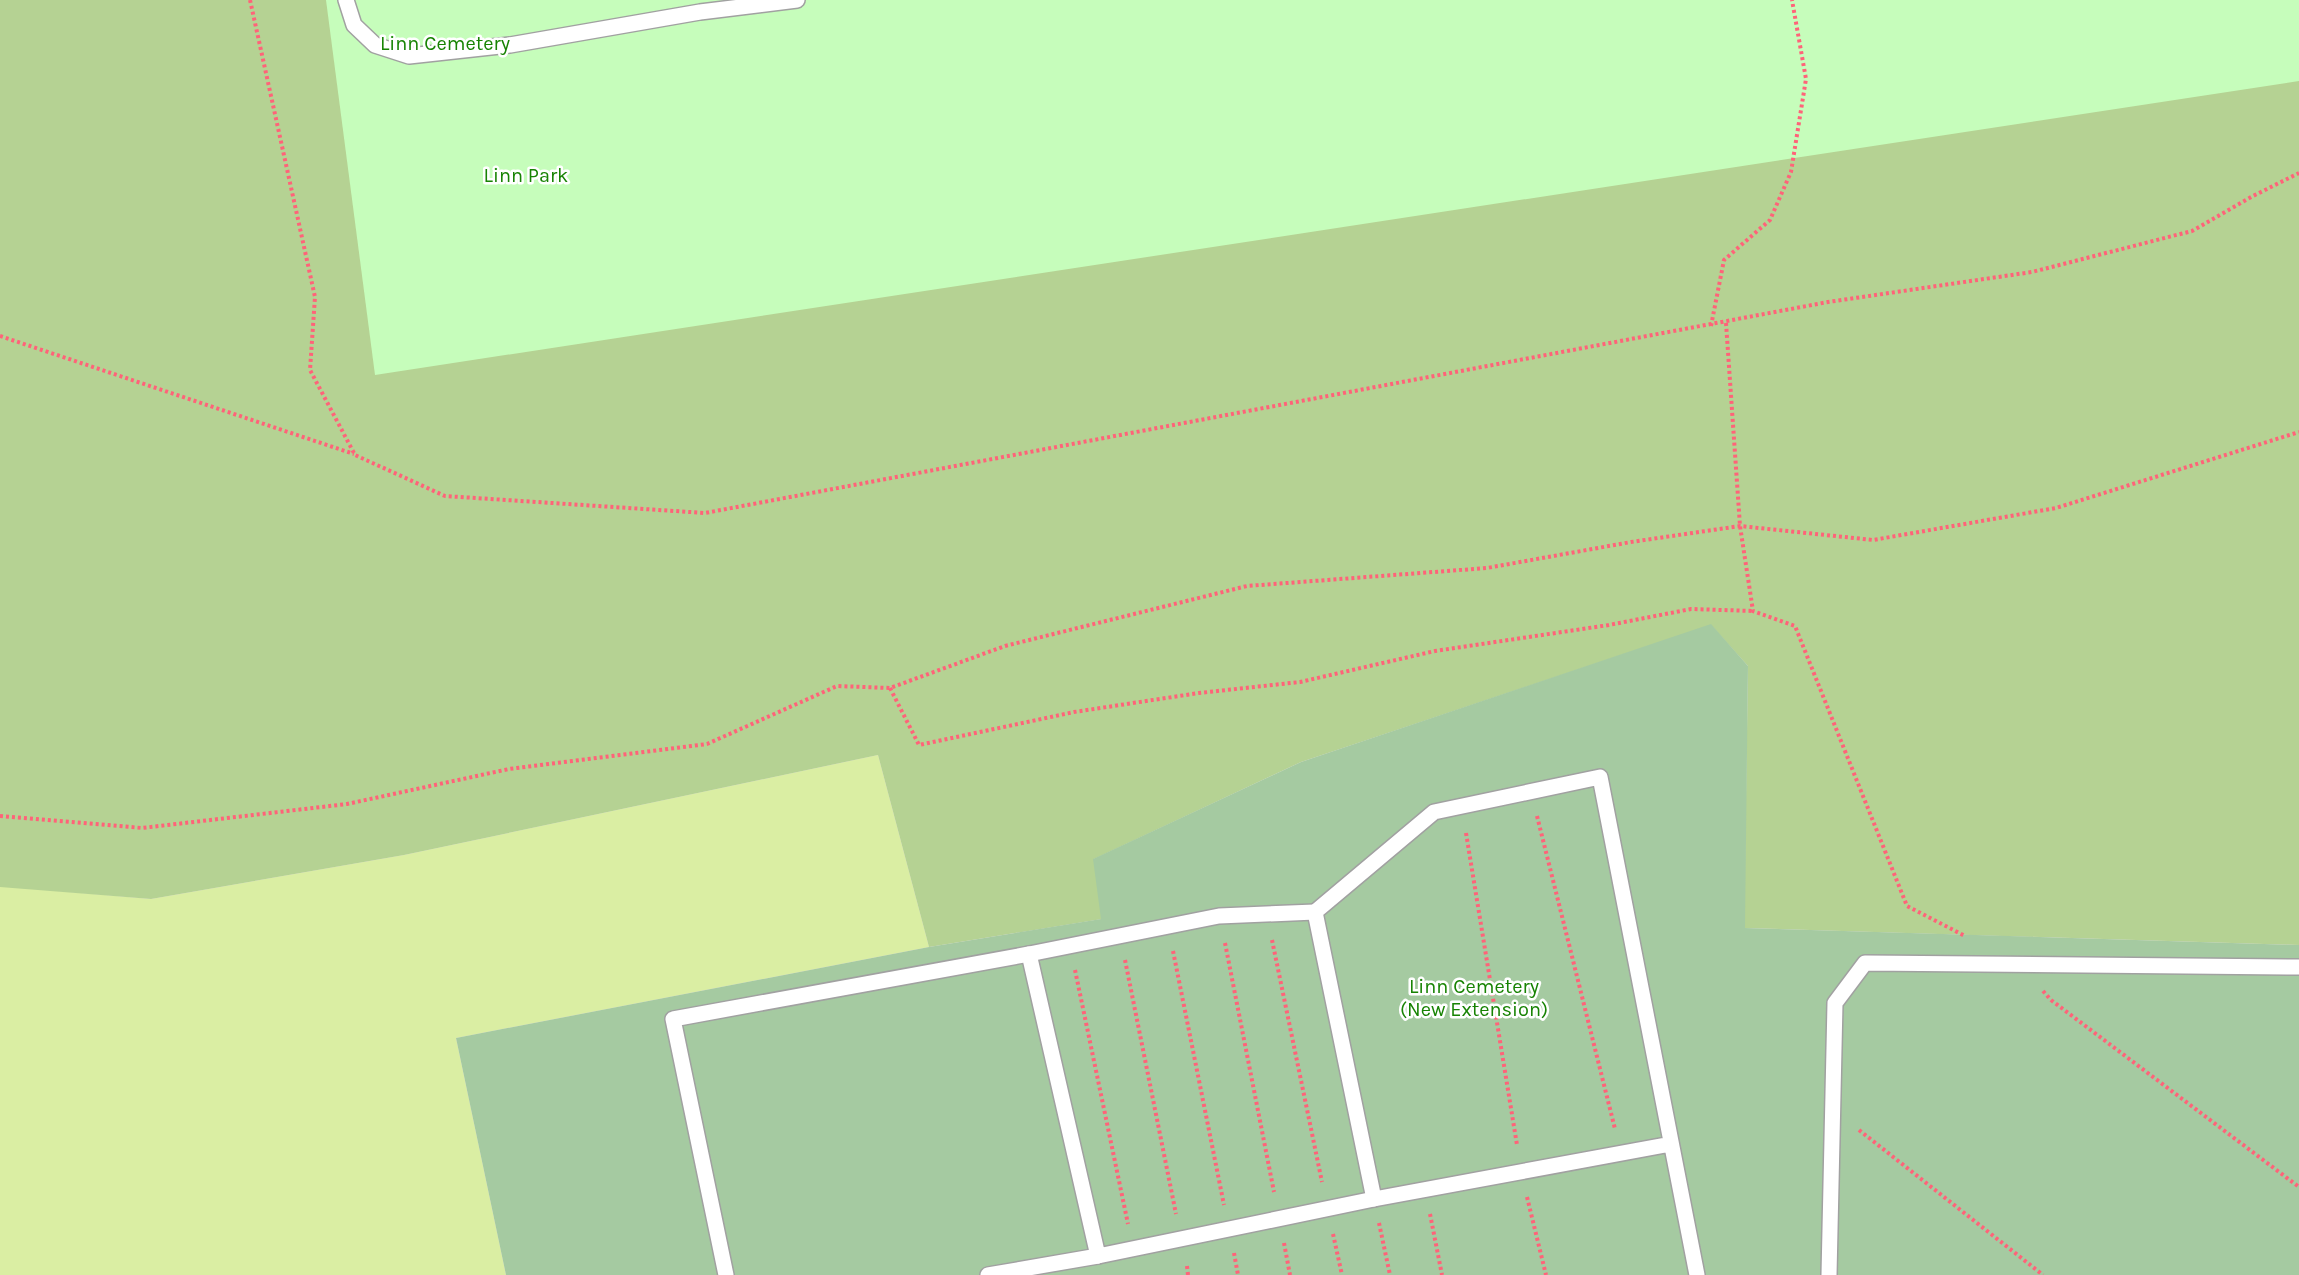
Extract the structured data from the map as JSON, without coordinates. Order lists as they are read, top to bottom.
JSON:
{
  "parks": ["Linn Cemetery", "Linn Park", "Linn Cemetery (New Extension)"]
}
